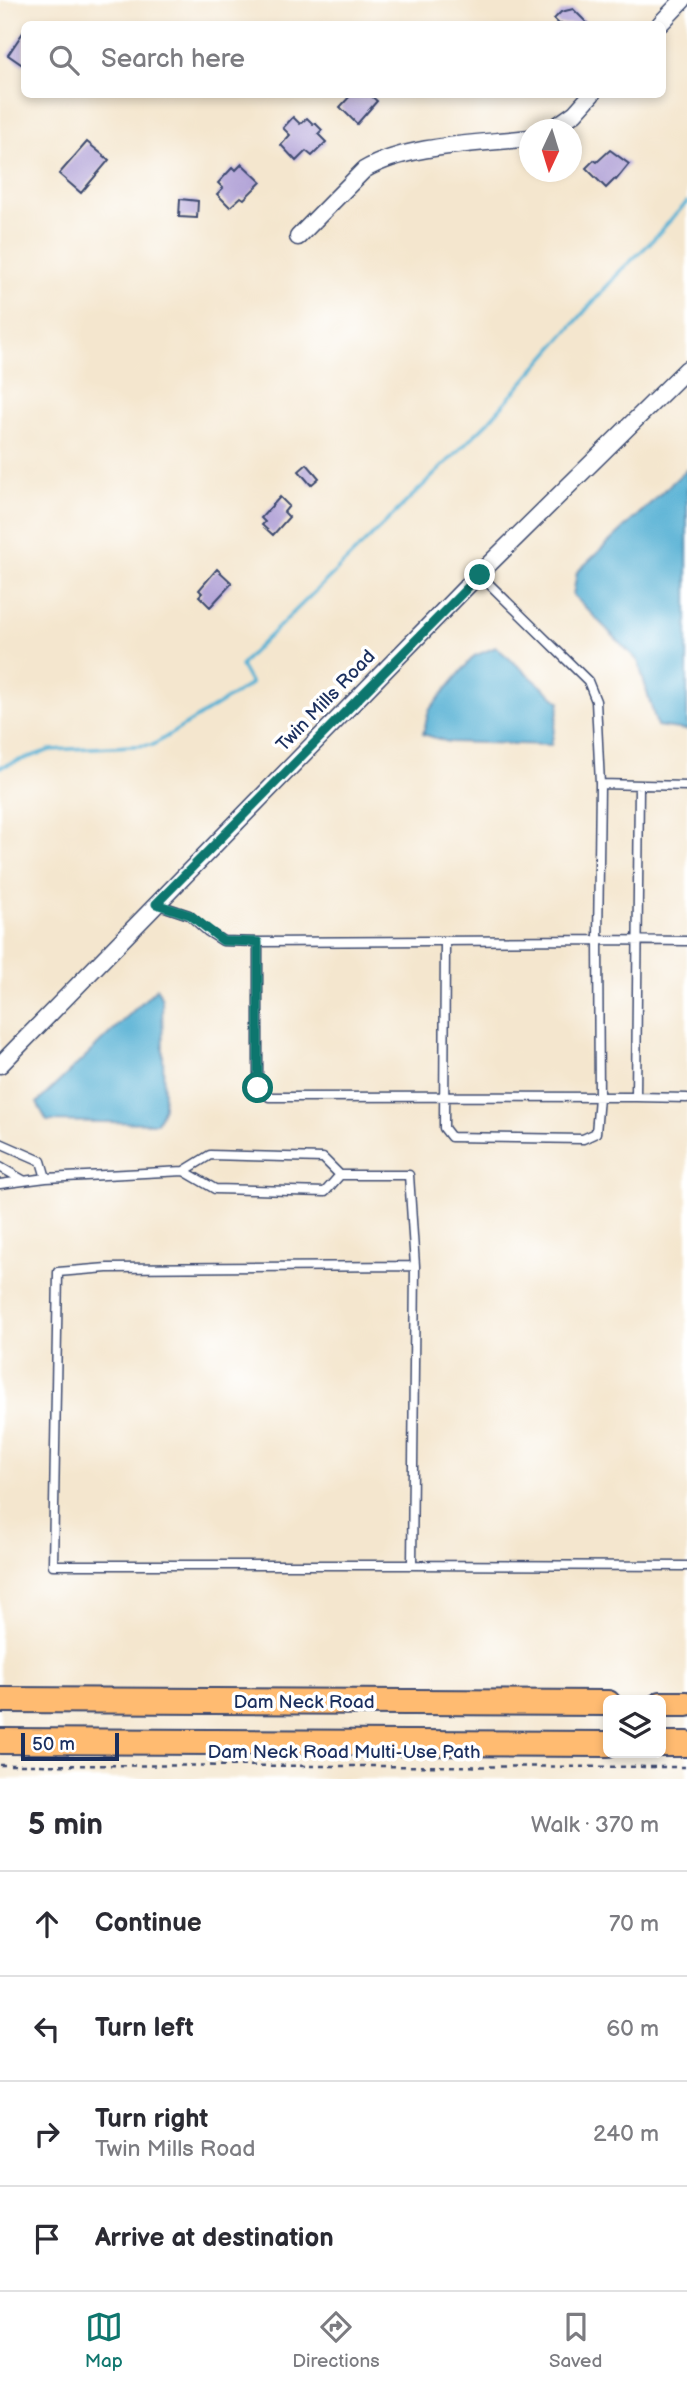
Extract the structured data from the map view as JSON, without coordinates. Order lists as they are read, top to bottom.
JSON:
{
  "streets": {
    "main road": ["Dam Neck Road"],
    "street": ["Twin Mills Road"],
    "path": ["Dam Neck Road Multi-Use Path"]
  },
  "scale_bar": "50 m",
  "north": "bottom",
  "page": {
    "search": "Search here",
    "scale": "50 m",
    "heading": ["5 min", "Walk · 370 m"],
    "list": [
      ["Continue", "70 m"],
      ["Turn left", "60 m"],
      ["Turn right", "Twin Mills Road", "240 m"],
      "Arrive at destination"
    ],
    "nav": ["Map", "Directions", "Saved"]
  }
}
